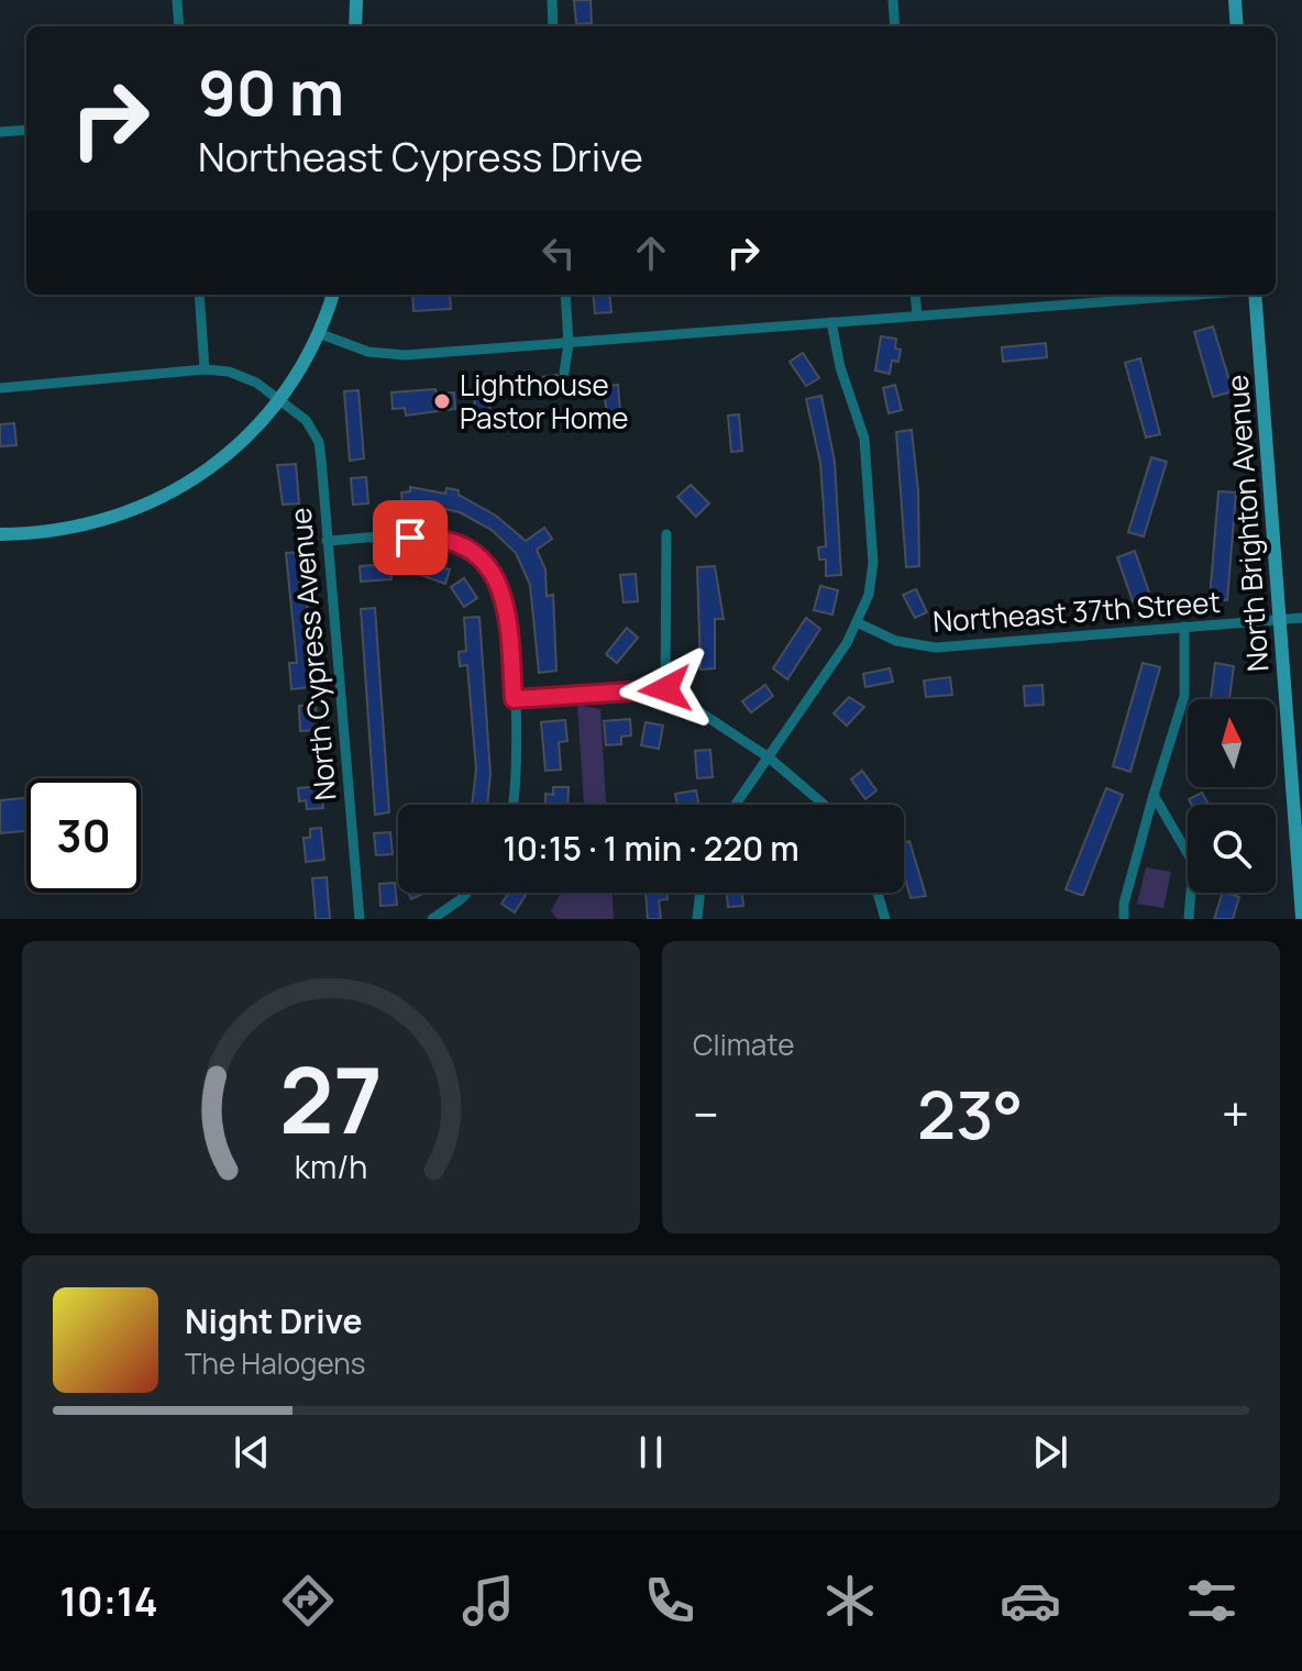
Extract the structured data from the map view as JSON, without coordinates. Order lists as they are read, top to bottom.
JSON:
{
  "streets": {
    "main road": ["North Brighton Avenue"],
    "street": ["Northeast 37th Street", "North Cypress Avenue"]
  },
  "crossings": [
    ["North Brighton Avenue", "Northeast 37th Street"]
  ],
  "places": ["Lighthouse Pastor Home"],
  "north": "top",
  "page": {
    "turn": ["90 m", "Northeast Cypress Drive"],
    "limit": "30",
    "trip": "10:15 · 1 min · 220 m",
    "tile": "Climate",
    "heat": ["−", "23°", "+"],
    "song": ["Night Drive", "The Halogens"],
    "tabs": "10:14",
    "gauge": ["27", "km/h"]
  }
}
